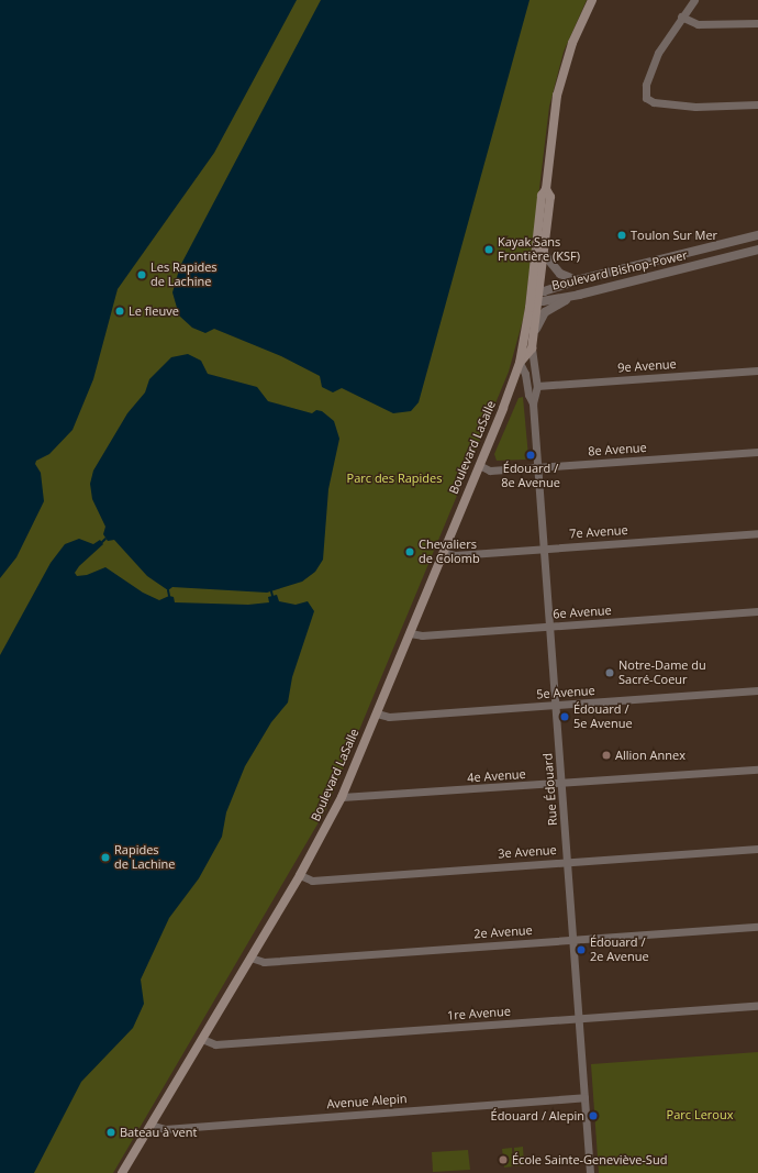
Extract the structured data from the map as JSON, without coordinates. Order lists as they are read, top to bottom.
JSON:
{
  "streets": {
    "main road": ["Boulevard LaSalle"],
    "street": [
      "Boulevard Bishop-Power",
      "9e Avenue",
      "8e Avenue",
      "7e Avenue",
      "6e Avenue",
      "5e Avenue",
      "4e Avenue",
      "Rue Édouard",
      "3e Avenue",
      "2e Avenue",
      "1re Avenue",
      "Avenue Alepin"
    ]
  },
  "crossings": [
    ["Boulevard Bishop-Power", "Boulevard LaSalle"],
    ["9e Avenue", "Rue Édouard"],
    ["Boulevard LaSalle", "8e Avenue"],
    ["Boulevard LaSalle", "7e Avenue"],
    ["Boulevard LaSalle", "6e Avenue"],
    ["Boulevard LaSalle", "5e Avenue"],
    ["Boulevard LaSalle", "4e Avenue"],
    ["Boulevard LaSalle", "Rue Édouard"],
    ["Boulevard LaSalle", "3e Avenue"],
    ["Boulevard LaSalle", "2e Avenue"],
    ["Boulevard LaSalle", "1re Avenue"],
    ["Boulevard LaSalle", "Avenue Alepin"],
    ["8e Avenue", "Rue Édouard"],
    ["7e Avenue", "Rue Édouard"],
    ["6e Avenue", "Rue Édouard"],
    ["5e Avenue", "Rue Édouard"],
    ["4e Avenue", "Rue Édouard"],
    ["Rue Édouard", "3e Avenue"],
    ["Rue Édouard", "2e Avenue"],
    ["Rue Édouard", "1re Avenue"],
    ["Rue Édouard", "Avenue Alepin"]
  ],
  "parks": ["Parc des Rapides", "Parc Leroux"],
  "places": [
    "Toulon Sur Mer",
    "Kayak Sans Frontière (KSF)",
    "Les Rapides de Lachine",
    "Le fleuve",
    "Édouard / 8e Avenue",
    "Chevaliers de Colomb",
    "Notre-Dame du Sacré-Coeur",
    "Édouard / 5e Avenue",
    "Allion Annex",
    "Rapides de Lachine",
    "Édouard / 2e Avenue",
    "Édouard / Alepin",
    "Bateau à vent",
    "École Sainte-Geneviève-Sud"
  ]
}
